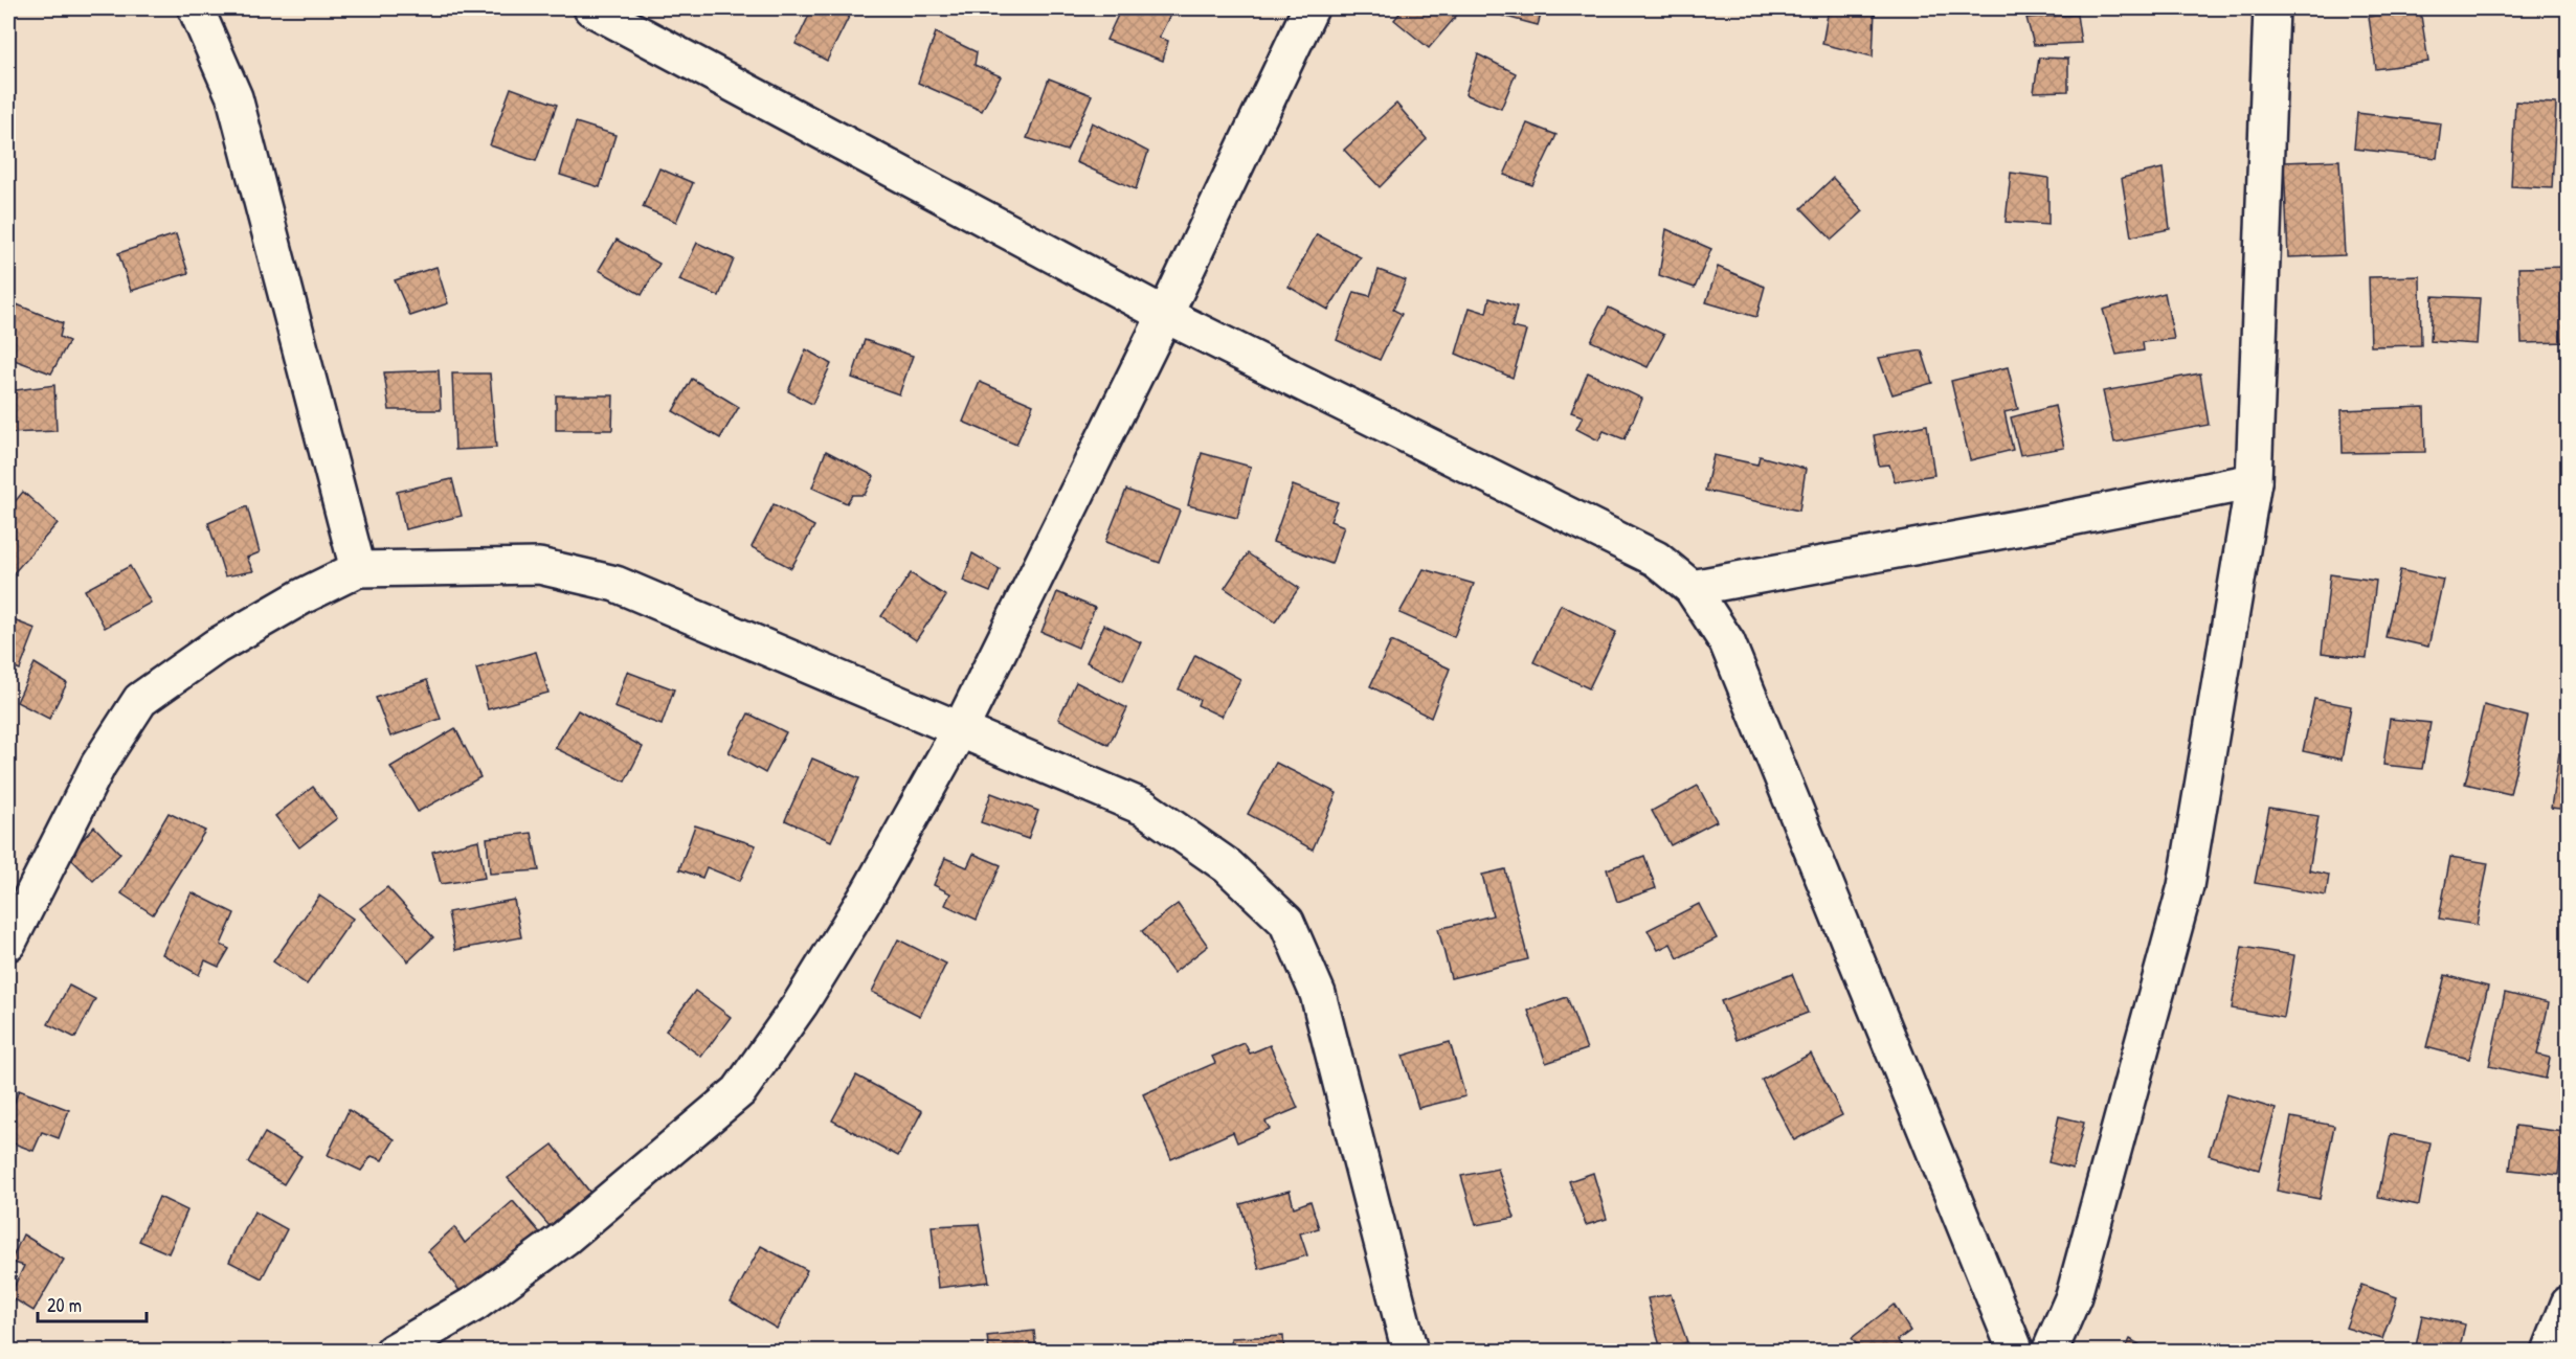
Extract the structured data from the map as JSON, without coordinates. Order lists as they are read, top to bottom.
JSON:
{
  "scale_bar": "20 m"
}
